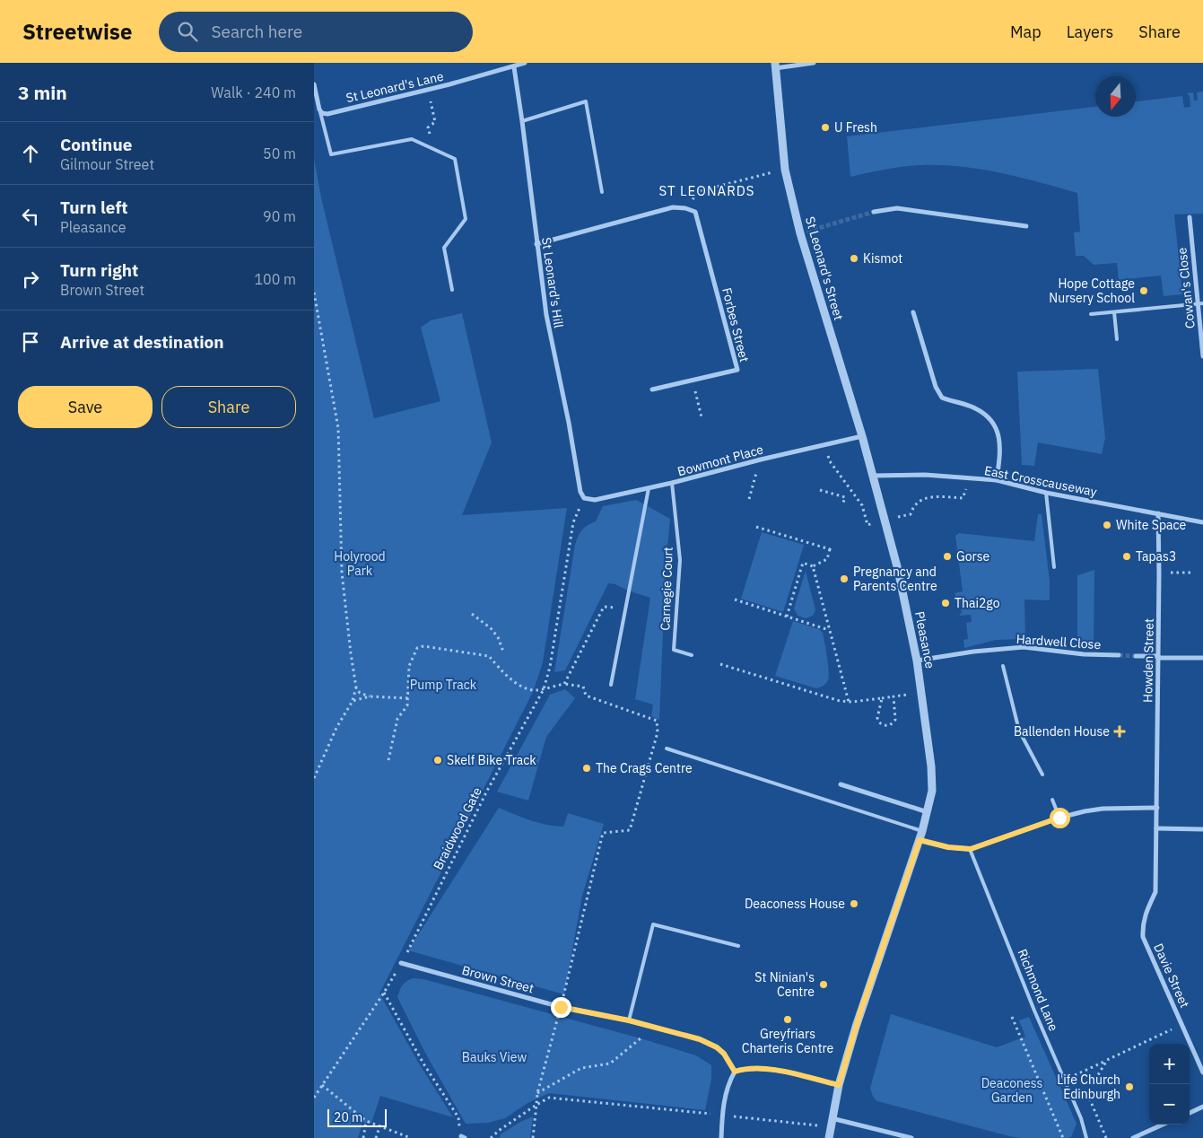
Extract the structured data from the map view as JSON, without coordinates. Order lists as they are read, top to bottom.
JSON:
{
  "streets": {
    "street": [
      "St Leonard's Lane",
      "St Leonard's Street",
      "St Leonard's Hill",
      "Cowan's Close",
      "Forbes Street",
      "Bowmont Place",
      "East Crosscauseway",
      "Pleasance",
      "Hardwell Close",
      "Howden Street",
      "Davie Street",
      "Brown Street"
    ],
    "lane": ["Carnegie Court", "Richmond Lane"],
    "path": ["Braidwood Gate"]
  },
  "crossings": [
    ["St Leonard's Lane", "St Leonard's Hill"],
    ["St Leonard's Street", "Bowmont Place"],
    ["St Leonard's Street", "East Crosscauseway"],
    ["St Leonard's Street", "Pleasance"],
    ["St Leonard's Hill", "Bowmont Place"],
    ["St Leonard's Hill", "Braidwood Gate"],
    ["Bowmont Place", "Carnegie Court"],
    ["Bowmont Place", "Braidwood Gate"],
    ["East Crosscauseway", "Pleasance"],
    ["East Crosscauseway", "Howden Street"],
    ["Pleasance", "Hardwell Close"],
    ["Howden Street", "Davie Street"],
    ["Braidwood Gate", "Brown Street"]
  ],
  "districts": ["ST LEONARDS"],
  "parks": [
    "Holyrood Park",
    "Pump Track",
    "Bauks View",
    "Deaconess Garden"
  ],
  "places": {
    "other": [
      "U Fresh",
      "Kismot",
      "Hope Cottage Nursery School",
      "White Space",
      "Gorse",
      "Tapas3",
      "Pregnancy and Parents Centre",
      "Thai2go",
      "Skelf Bike Track",
      "The Crags Centre",
      "Deaconess House",
      "St Ninian's Centre",
      "Greyfriars Charteris Centre",
      "Life Church Edinburgh"
    ],
    "health": ["Ballenden House"]
  },
  "scale_bar": "20 m",
  "north": "bottom",
  "page": {
    "header": "Streetwise",
    "search": "Search here",
    "nav": ["Map", "Layers", "Share"],
    "heading": ["3 min", "Walk · 240 m"],
    "list": [
      ["Continue", "Gilmour Street", "50 m"],
      ["Turn left", "Pleasance", "90 m"],
      ["Turn right", "Brown Street", "100 m"],
      "Arrive at destination"
    ],
    "buttons": ["Save", "Share"],
    "map_buttons": ["+", "−"],
    "scale": "20 m"
  }
}
